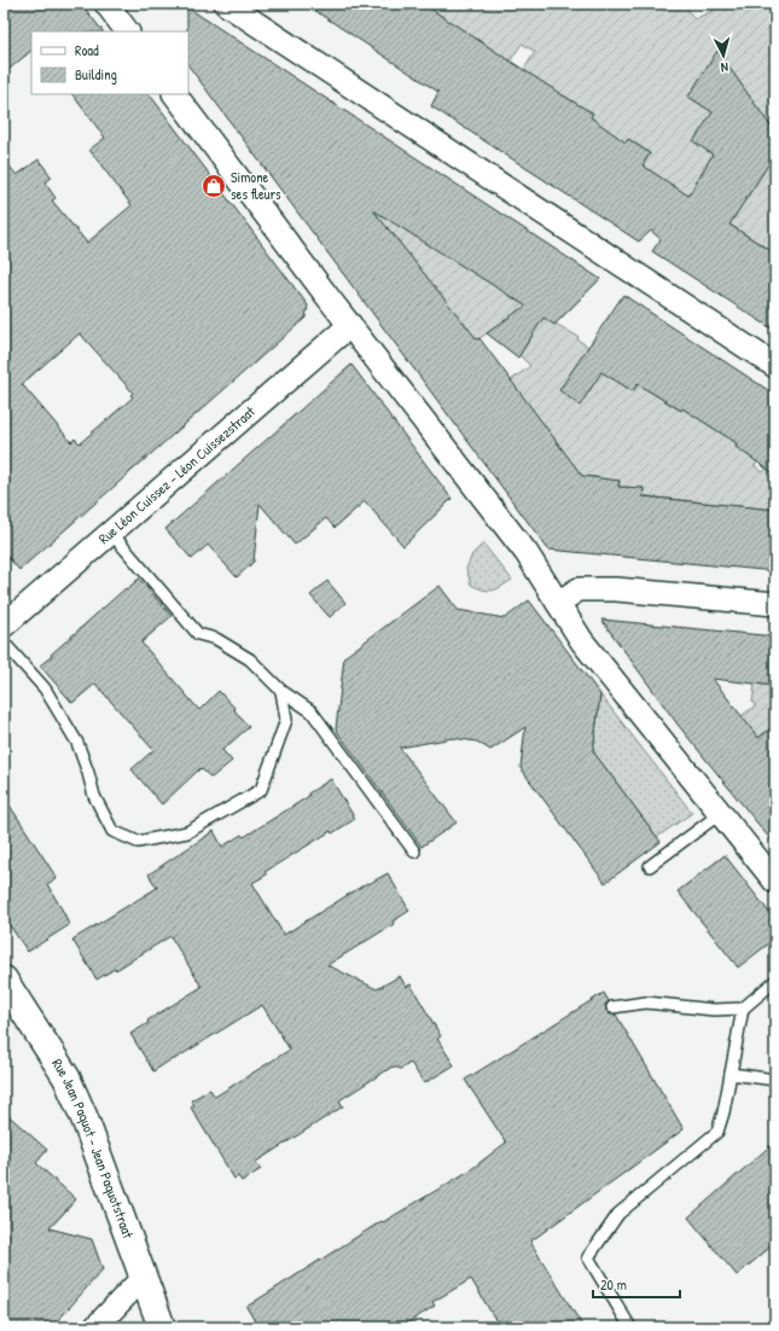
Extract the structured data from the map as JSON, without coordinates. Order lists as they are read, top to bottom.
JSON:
{
  "streets": {
    "street": ["Rue Léon Cuissez - Léon Cuissezstraat", "Rue Jean Paquot - Jean Paquotstraat"]
  },
  "places": {
    "shop": ["Simone ses fleurs"]
  },
  "legend": ["Road", "Building"],
  "scale_bar": "20 m",
  "north": "bottom"
}
